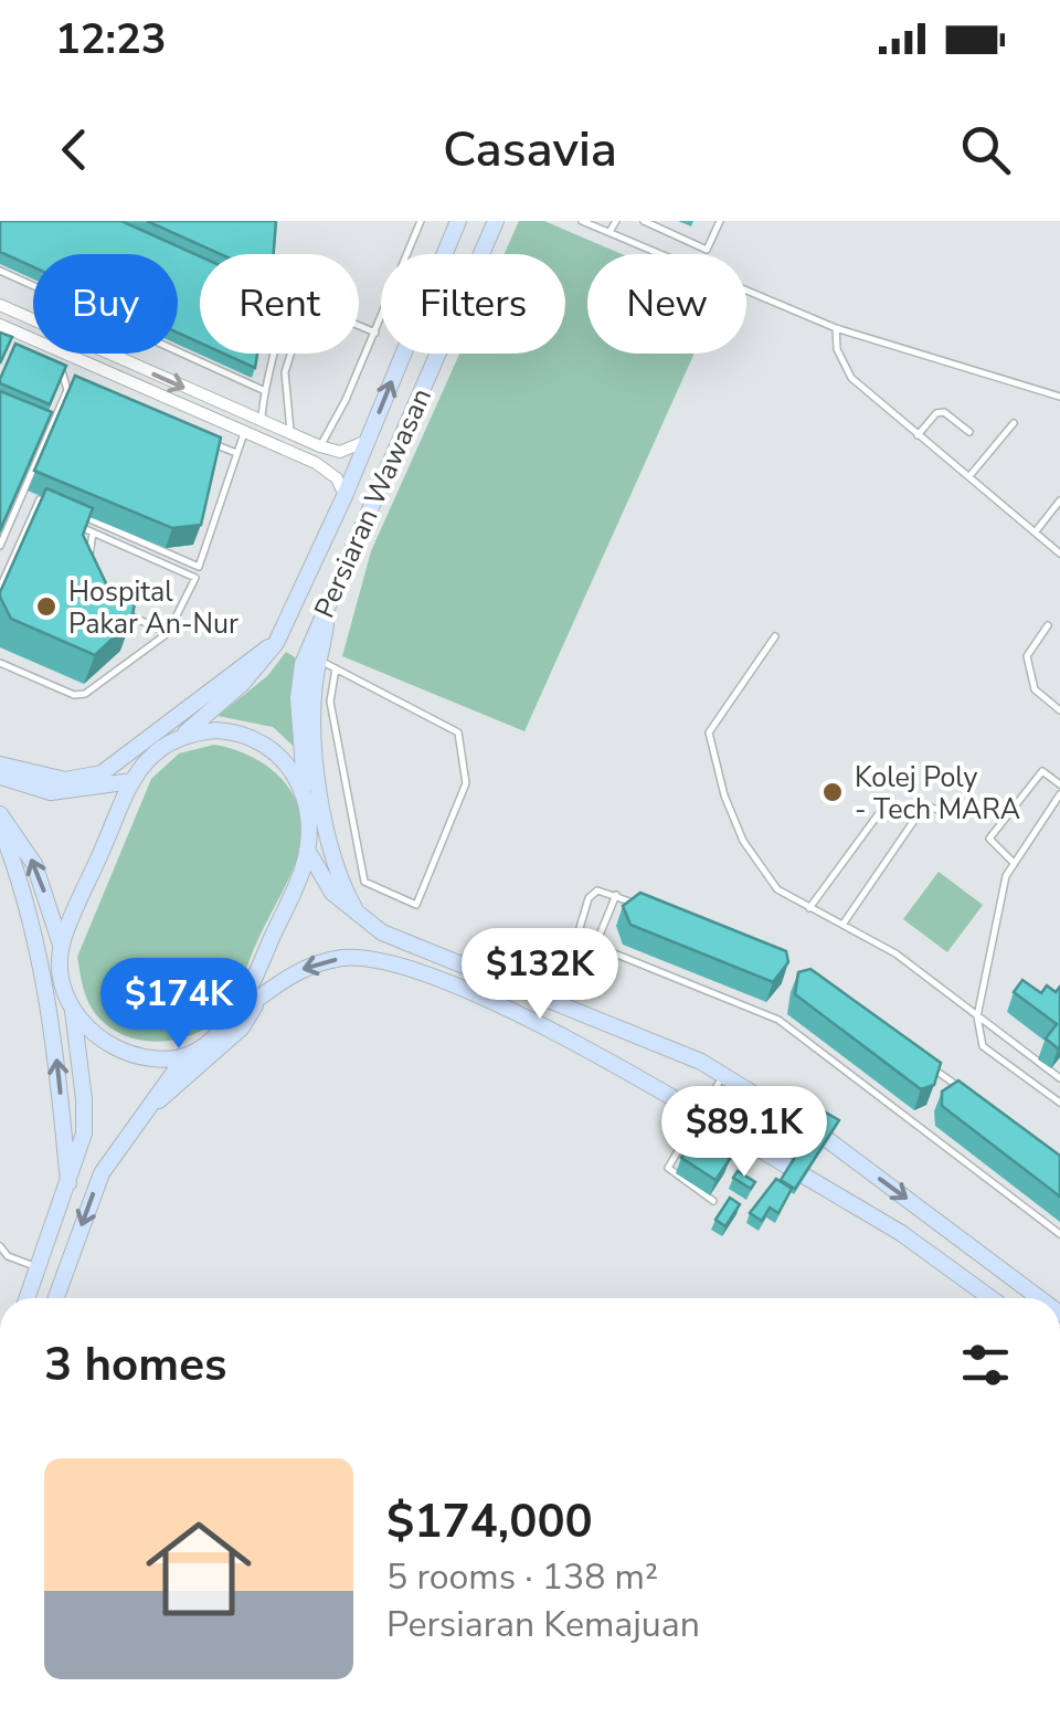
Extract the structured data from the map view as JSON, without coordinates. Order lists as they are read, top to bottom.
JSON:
{
  "streets": {
    "main road": ["Persiaran Wawasan"]
  },
  "places": ["Hospital Pakar An-Nur", "Kolej Poly - Tech MARA"],
  "page": {
    "status": "12:23",
    "header": "Casavia",
    "chip": [
      "Buy",
      "Rent",
      "Filters",
      "New"
    ],
    "price": ["$132K", "$174K", "$89.1K"],
    "heading": "3 homes",
    "list": [
      {
        "name": "$174,000",
        "note": "5 rooms · 138 m² · Persiaran Kemajuan"
      }
    ]
  }
}
